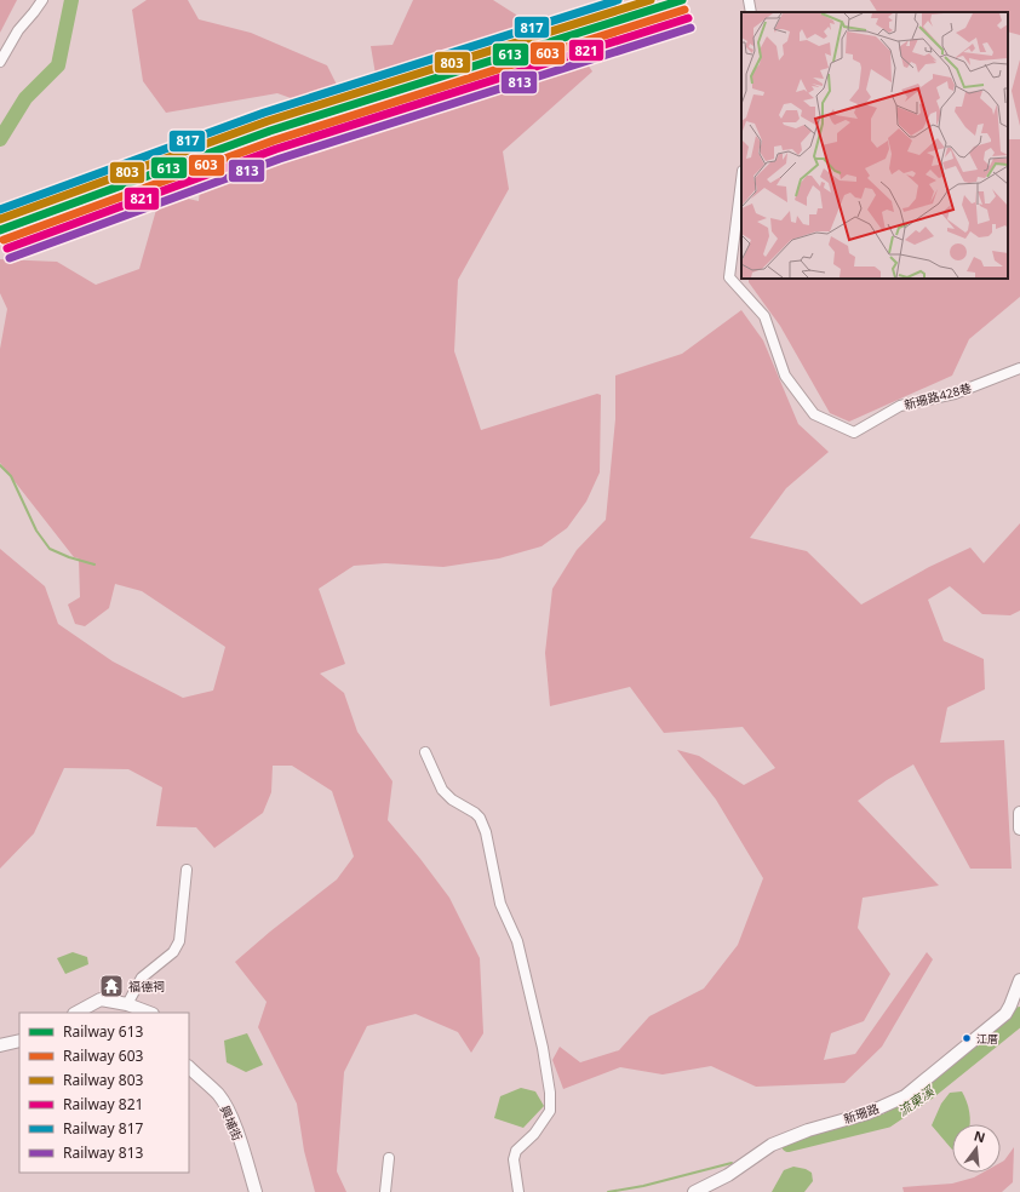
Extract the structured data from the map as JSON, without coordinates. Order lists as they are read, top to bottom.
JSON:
{
  "streets": {
    "street": ["新珊路428巷", "新珊路", "興埔街"]
  },
  "water": ["流東溪"],
  "places": {
    "temple": ["福德祠"],
    "other": ["江厝"]
  },
  "lines": [
    "rail line 613",
    "rail line 803",
    "rail line 817",
    "rail line 603",
    "rail line 821",
    "rail line 813"
  ],
  "legend": [
    "Railway 613",
    "Railway 603",
    "Railway 803",
    "Railway 821",
    "Railway 817",
    "Railway 813"
  ],
  "north": "top"
}
